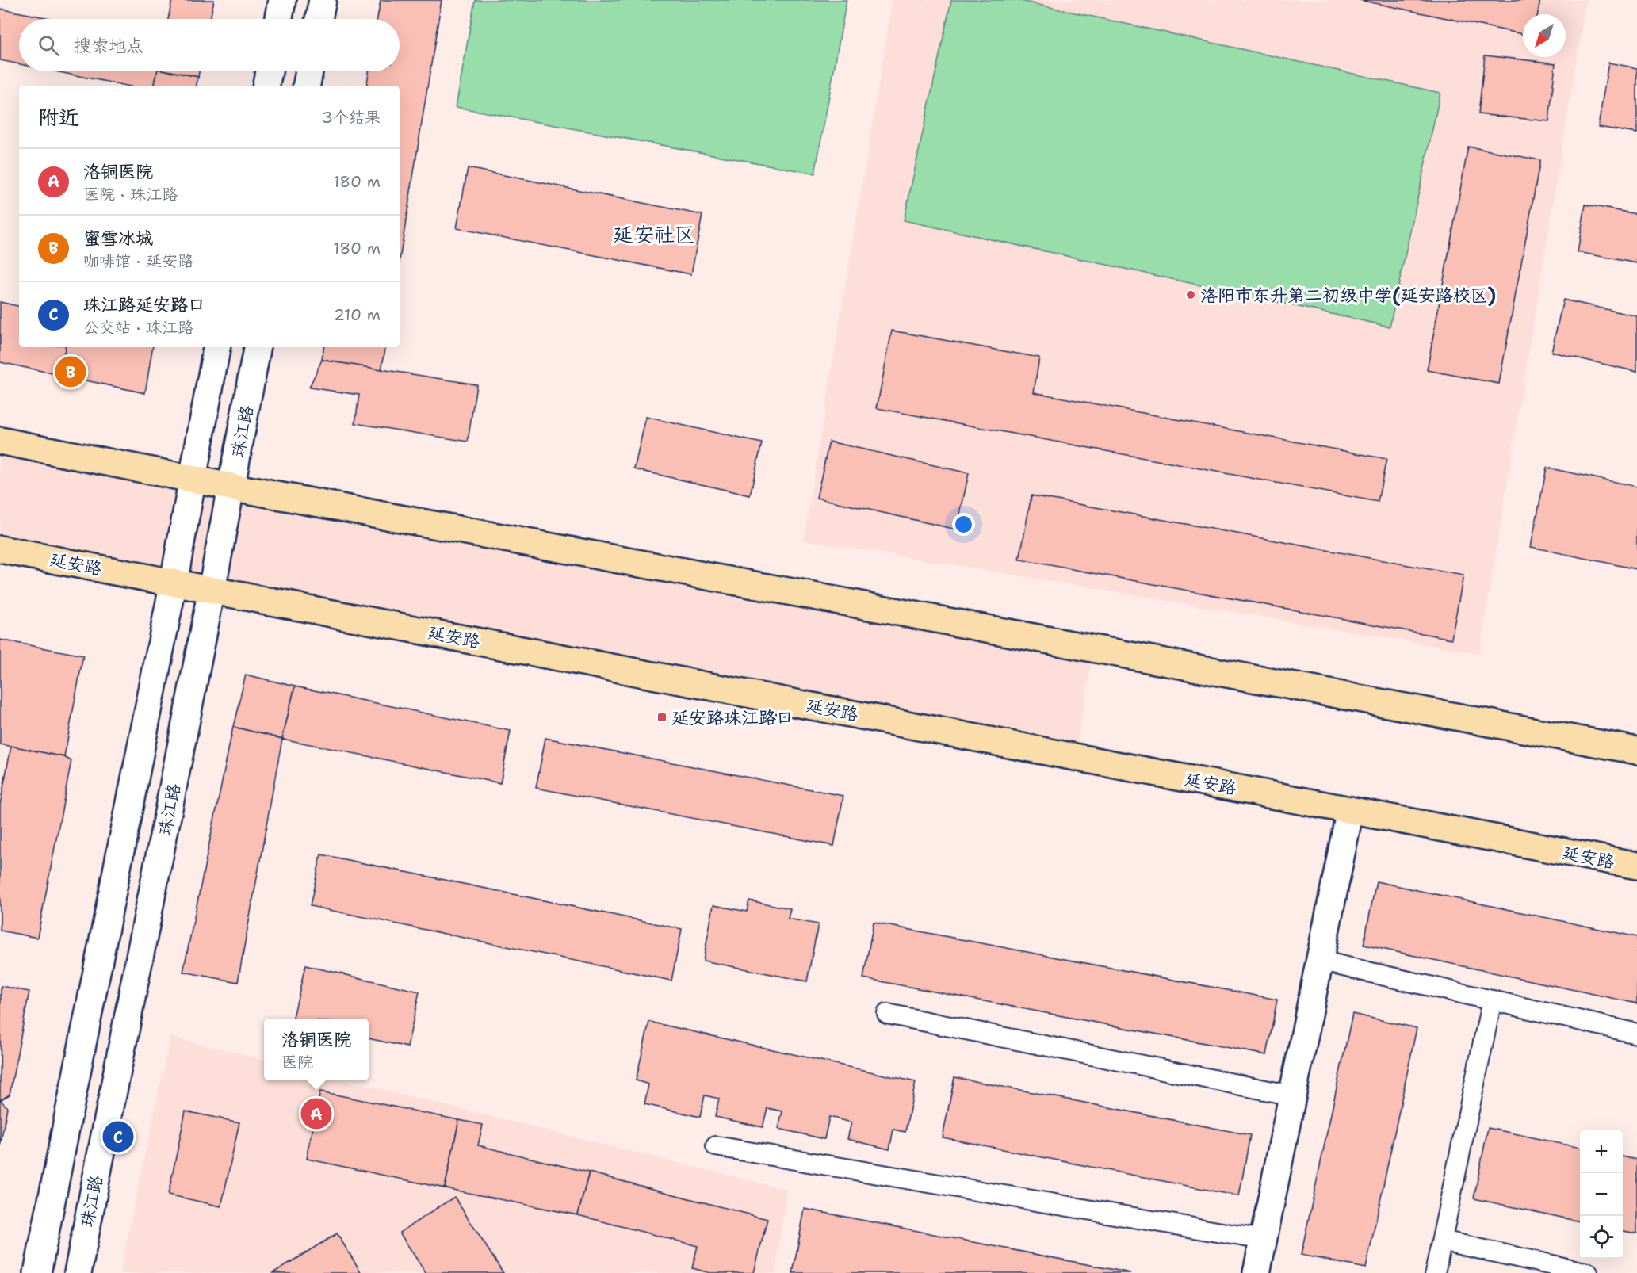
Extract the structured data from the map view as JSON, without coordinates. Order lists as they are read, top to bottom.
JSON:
{
  "streets": {
    "main road": ["珠江路", "延安路"]
  },
  "crossings": [
    ["珠江路", "延安路"]
  ],
  "districts": ["延安社区"],
  "places": {
    "other": ["洛阳市东升第二初级中学(延安路校区)"],
    "transit": ["延安路珠江路口"]
  },
  "north": "bottom left",
  "page": {
    "search": "搜索地点",
    "heading": ["附近", "3个结果"],
    "list": [
      {
        "mark": "A",
        "name": "洛铜医院",
        "note": "医院 · 珠江路",
        "value": "180 m"
      },
      {
        "mark": "B",
        "name": "蜜雪冰城",
        "note": "咖啡馆 · 延安路",
        "value": "180 m"
      },
      {
        "mark": "C",
        "name": "珠江路延安路口",
        "note": "公交站 · 珠江路",
        "value": "210 m"
      }
    ],
    "pins": ["B", "A", "C"],
    "popup": ["洛铜医院", "医院"],
    "map_buttons": ["+", "−"]
  }
}
